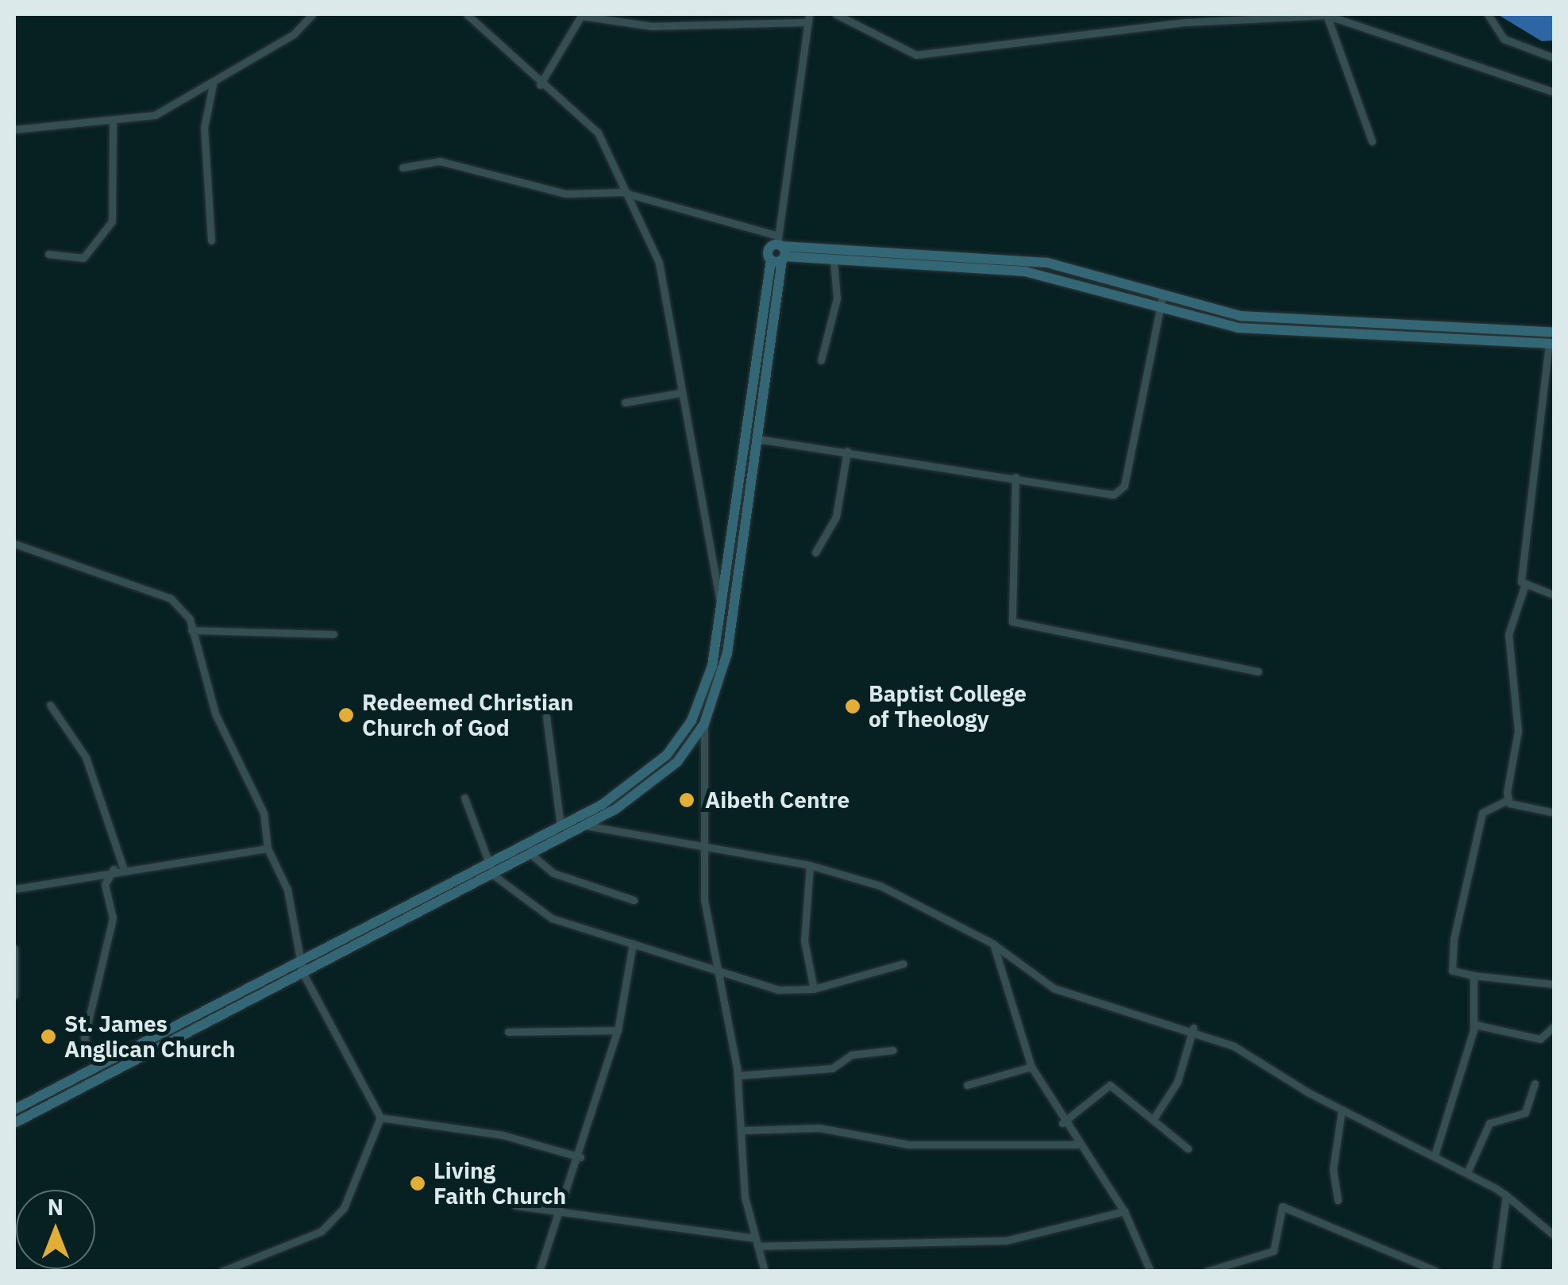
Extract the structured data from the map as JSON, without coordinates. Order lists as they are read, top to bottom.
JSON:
{
  "places": [
    "Baptist College of Theology",
    "Redeemed Christian Church of God",
    "Aibeth Centre",
    "St. James Anglican Church",
    "Living Faith Church"
  ],
  "north": "top"
}
